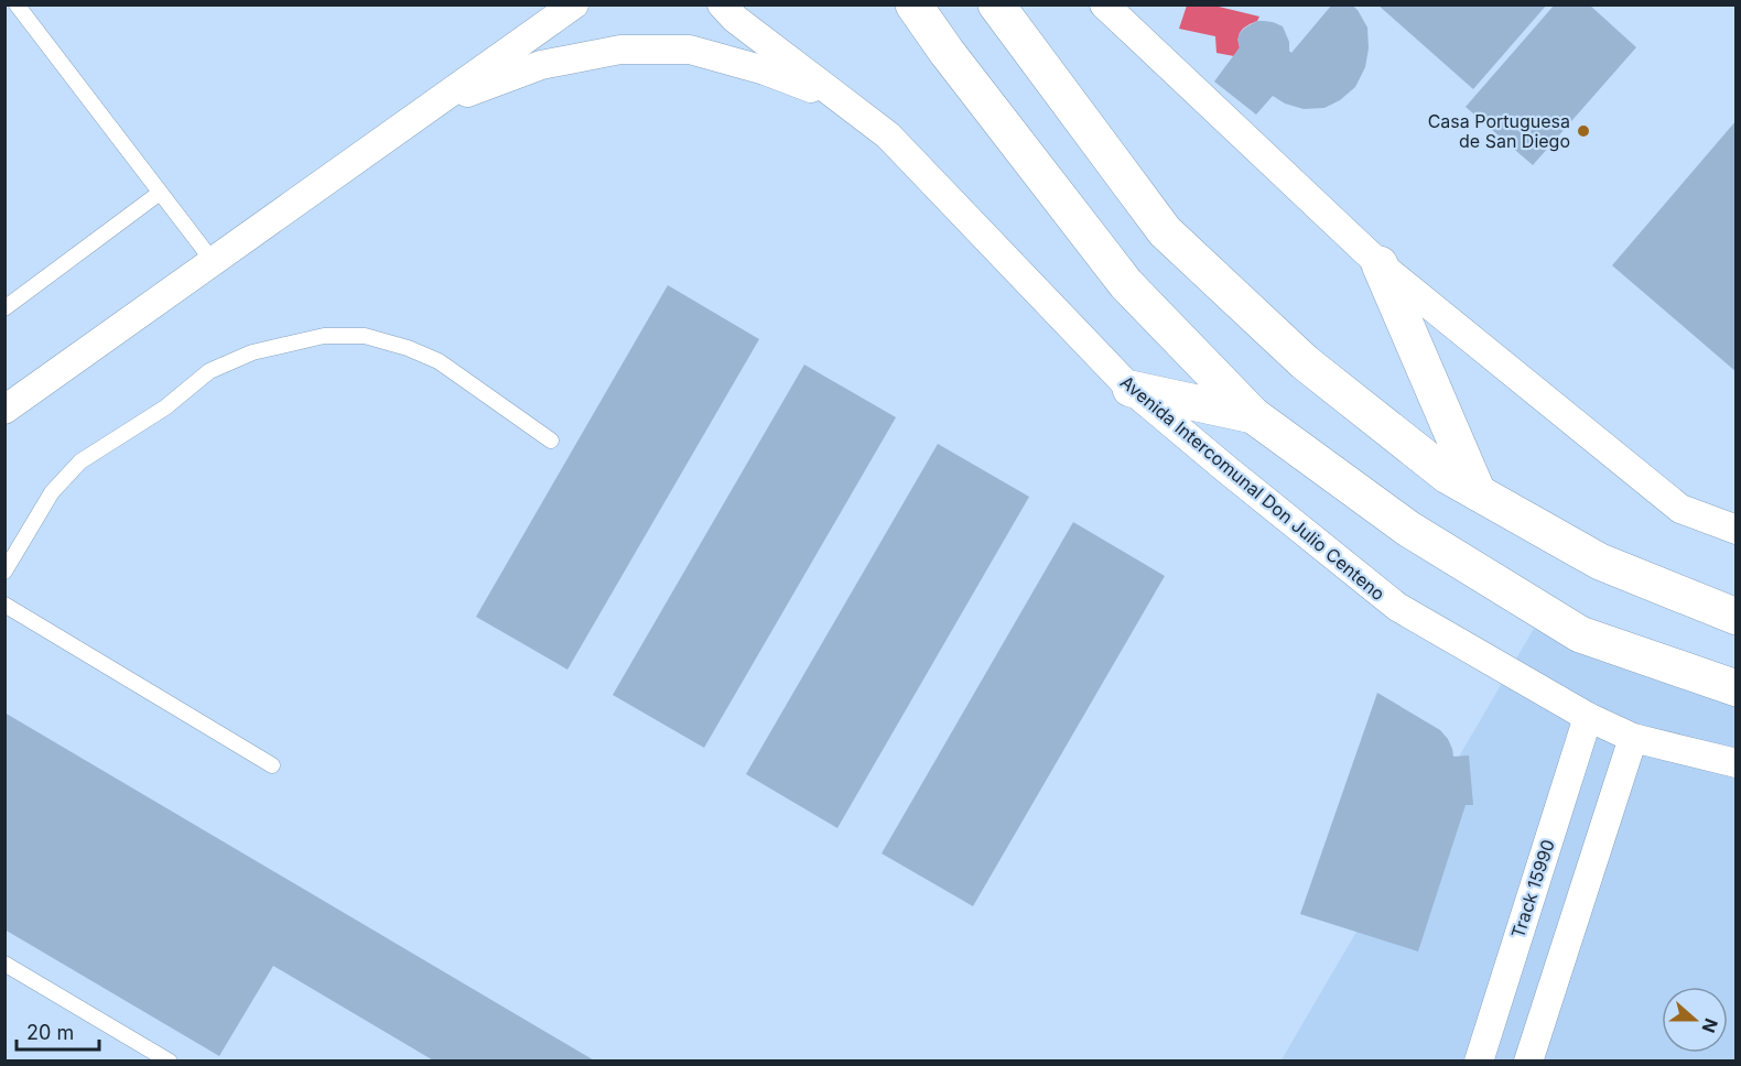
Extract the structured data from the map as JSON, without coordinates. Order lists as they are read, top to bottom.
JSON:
{
  "streets": {
    "street": ["Avenida Intercomunal Don Julio Centeno", "Track 15990"]
  },
  "crossings": [
    ["Avenida Intercomunal Don Julio Centeno", "Track 15990"]
  ],
  "places": ["Casa Portuguesa de San Diego"],
  "scale_bar": "20 m",
  "north": "right"
}
